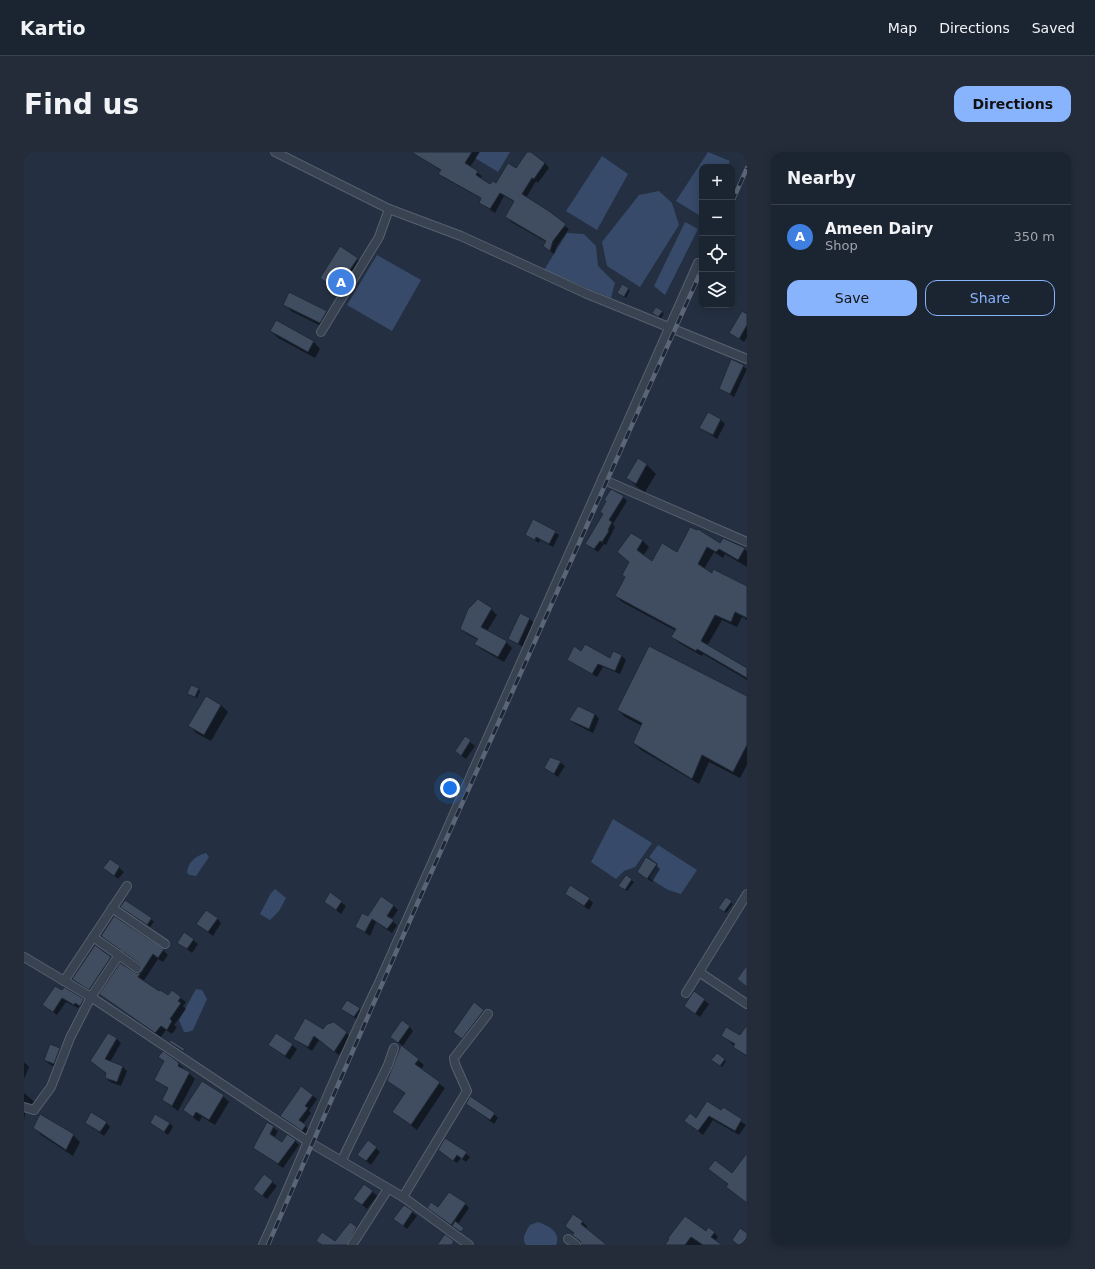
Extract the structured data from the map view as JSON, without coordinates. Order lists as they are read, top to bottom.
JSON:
{
  "page": {
    "header": "Kartio",
    "nav": ["Map", "Directions", "Saved"],
    "buttons": [
      "Directions",
      ["Save", "Share"]
    ],
    "title": "Find us",
    "heading": "Nearby",
    "map_buttons": ["+", "−"],
    "list": [
      {
        "mark": "A",
        "name": "Ameen Dairy",
        "note": "Shop",
        "value": "350 m"
      }
    ],
    "pins": "A"
  }
}
